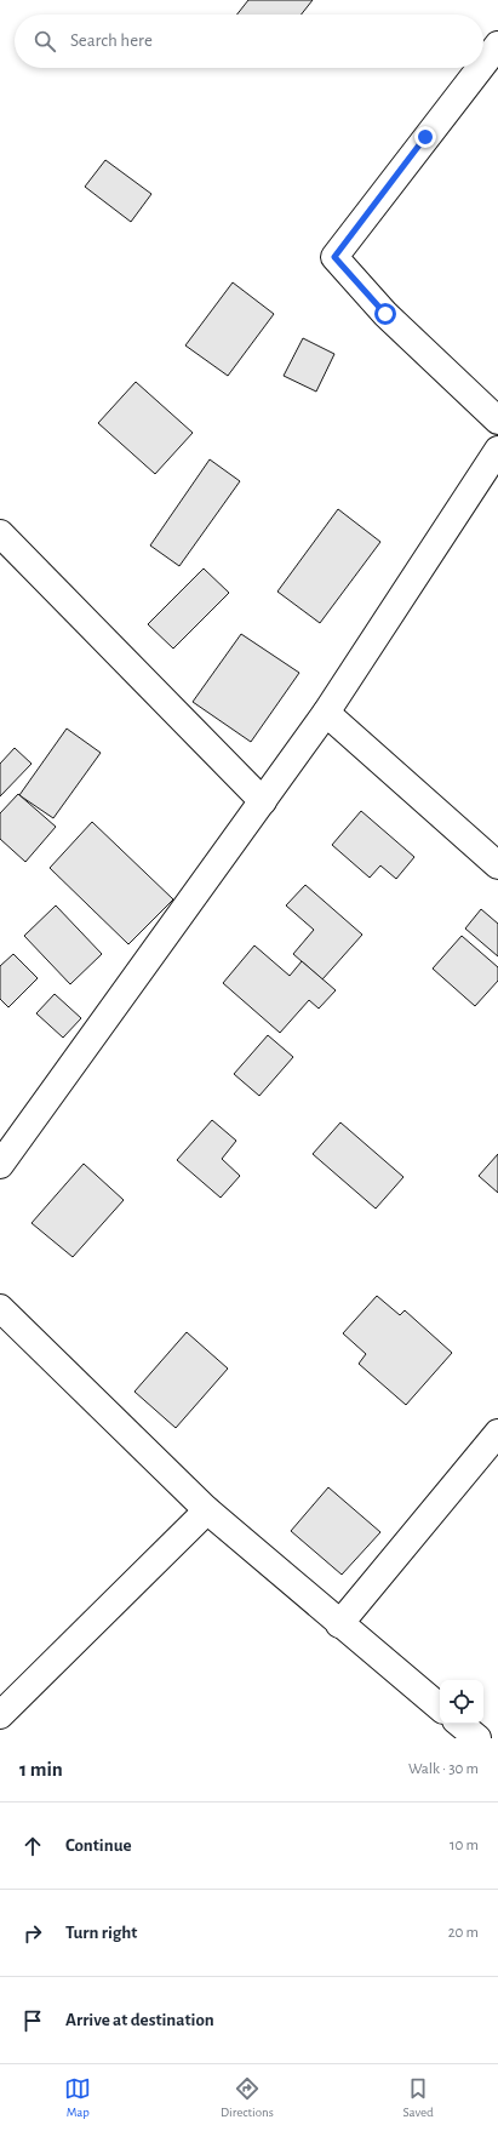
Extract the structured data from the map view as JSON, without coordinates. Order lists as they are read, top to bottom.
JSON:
{
  "page": {
    "search": "Search here",
    "heading": ["1 min", "Walk · 30 m"],
    "list": [
      ["Continue", "10 m"],
      ["Turn right", "20 m"],
      "Arrive at destination"
    ],
    "nav": ["Map", "Directions", "Saved"]
  }
}
